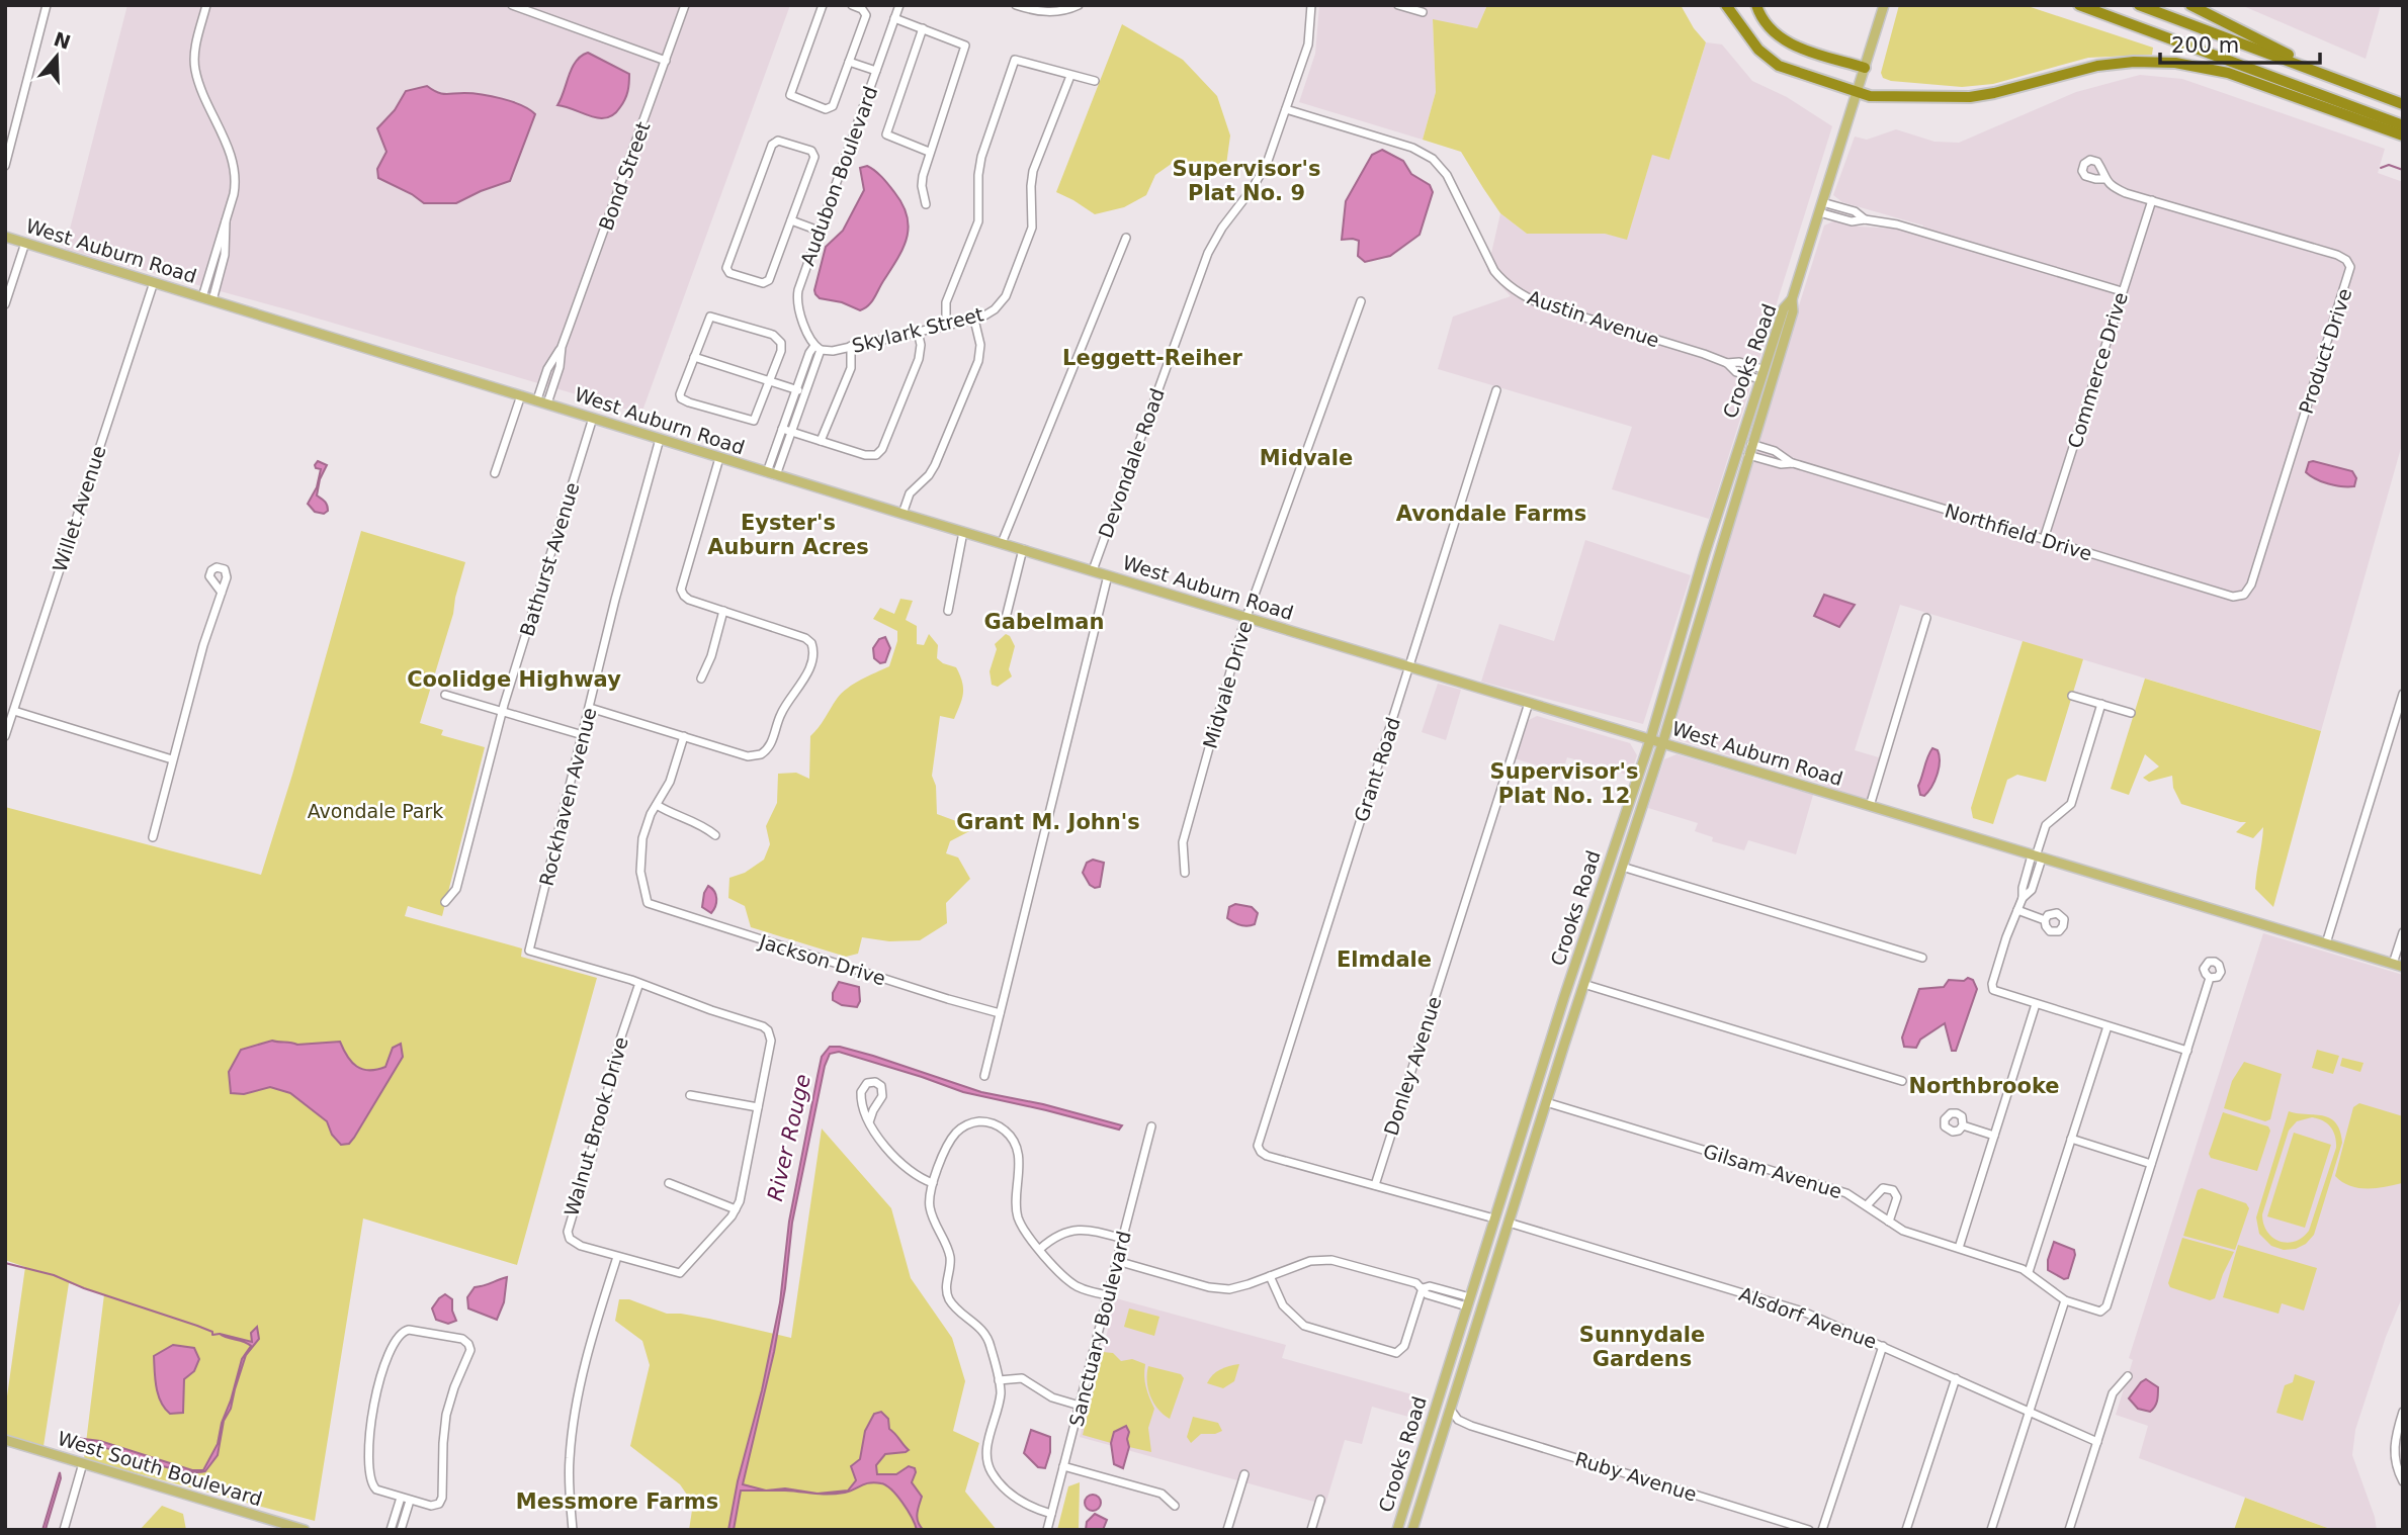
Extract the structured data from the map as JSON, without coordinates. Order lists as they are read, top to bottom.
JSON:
{
  "streets": {
    "main road": ["West Auburn Road", "Crooks Road", "West South Boulevard"],
    "street": [
      "Bond Street",
      "Audubon Boulevard",
      "Austin Avenue",
      "Skylark Street",
      "Product Drive",
      "Commerce Drive",
      "Devondale Road",
      "Willet Avenue",
      "Northfield Drive",
      "Bathurst Avenue",
      "Midvale Drive",
      "Grant Road",
      "Rockhaven Avenue",
      "Jackson Drive",
      "Donley Avenue",
      "Walnut Brook Drive",
      "Gilsam Avenue",
      "Alsdorf Avenue",
      "Sanctuary Boulevard",
      "Ruby Avenue"
    ]
  },
  "crossings": [
    ["Bond Street", "West Auburn Road"],
    ["Audubon Boulevard", "Skylark Street"],
    ["West Auburn Road", "Crooks Road"],
    ["West Auburn Road", "Devondale Road"],
    ["West Auburn Road", "Willet Avenue"],
    ["West Auburn Road", "Bathurst Avenue"],
    ["West Auburn Road", "Midvale Drive"],
    ["West Auburn Road", "Grant Road"],
    ["West Auburn Road", "Rockhaven Avenue"],
    ["West Auburn Road", "Donley Avenue"],
    ["Austin Avenue", "Crooks Road"],
    ["Austin Avenue", "Devondale Road"],
    ["Product Drive", "Commerce Drive"],
    ["Product Drive", "Northfield Drive"],
    ["Crooks Road", "Northfield Drive"],
    ["Crooks Road", "Gilsam Avenue"],
    ["Crooks Road", "Alsdorf Avenue"],
    ["Crooks Road", "Ruby Avenue"],
    ["Commerce Drive", "Northfield Drive"],
    ["Grant Road", "Donley Avenue"],
    ["Rockhaven Avenue", "Walnut Brook Drive"]
  ],
  "districts": [
    "Supervisor's Plat No. 9",
    "Leggett-Reiher",
    "Midvale",
    "Avondale Farms",
    "Eyster's Auburn Acres",
    "Gabelman",
    "Coolidge Highway",
    "Supervisor's Plat No. 12",
    "Grant M. John's",
    "Elmdale",
    "Northbrooke",
    "Sunnydale Gardens",
    "Messmore Farms"
  ],
  "water": ["River Rouge"],
  "parks": ["Avondale Park"],
  "scale_bar": "200 m",
  "north": "top"
}
